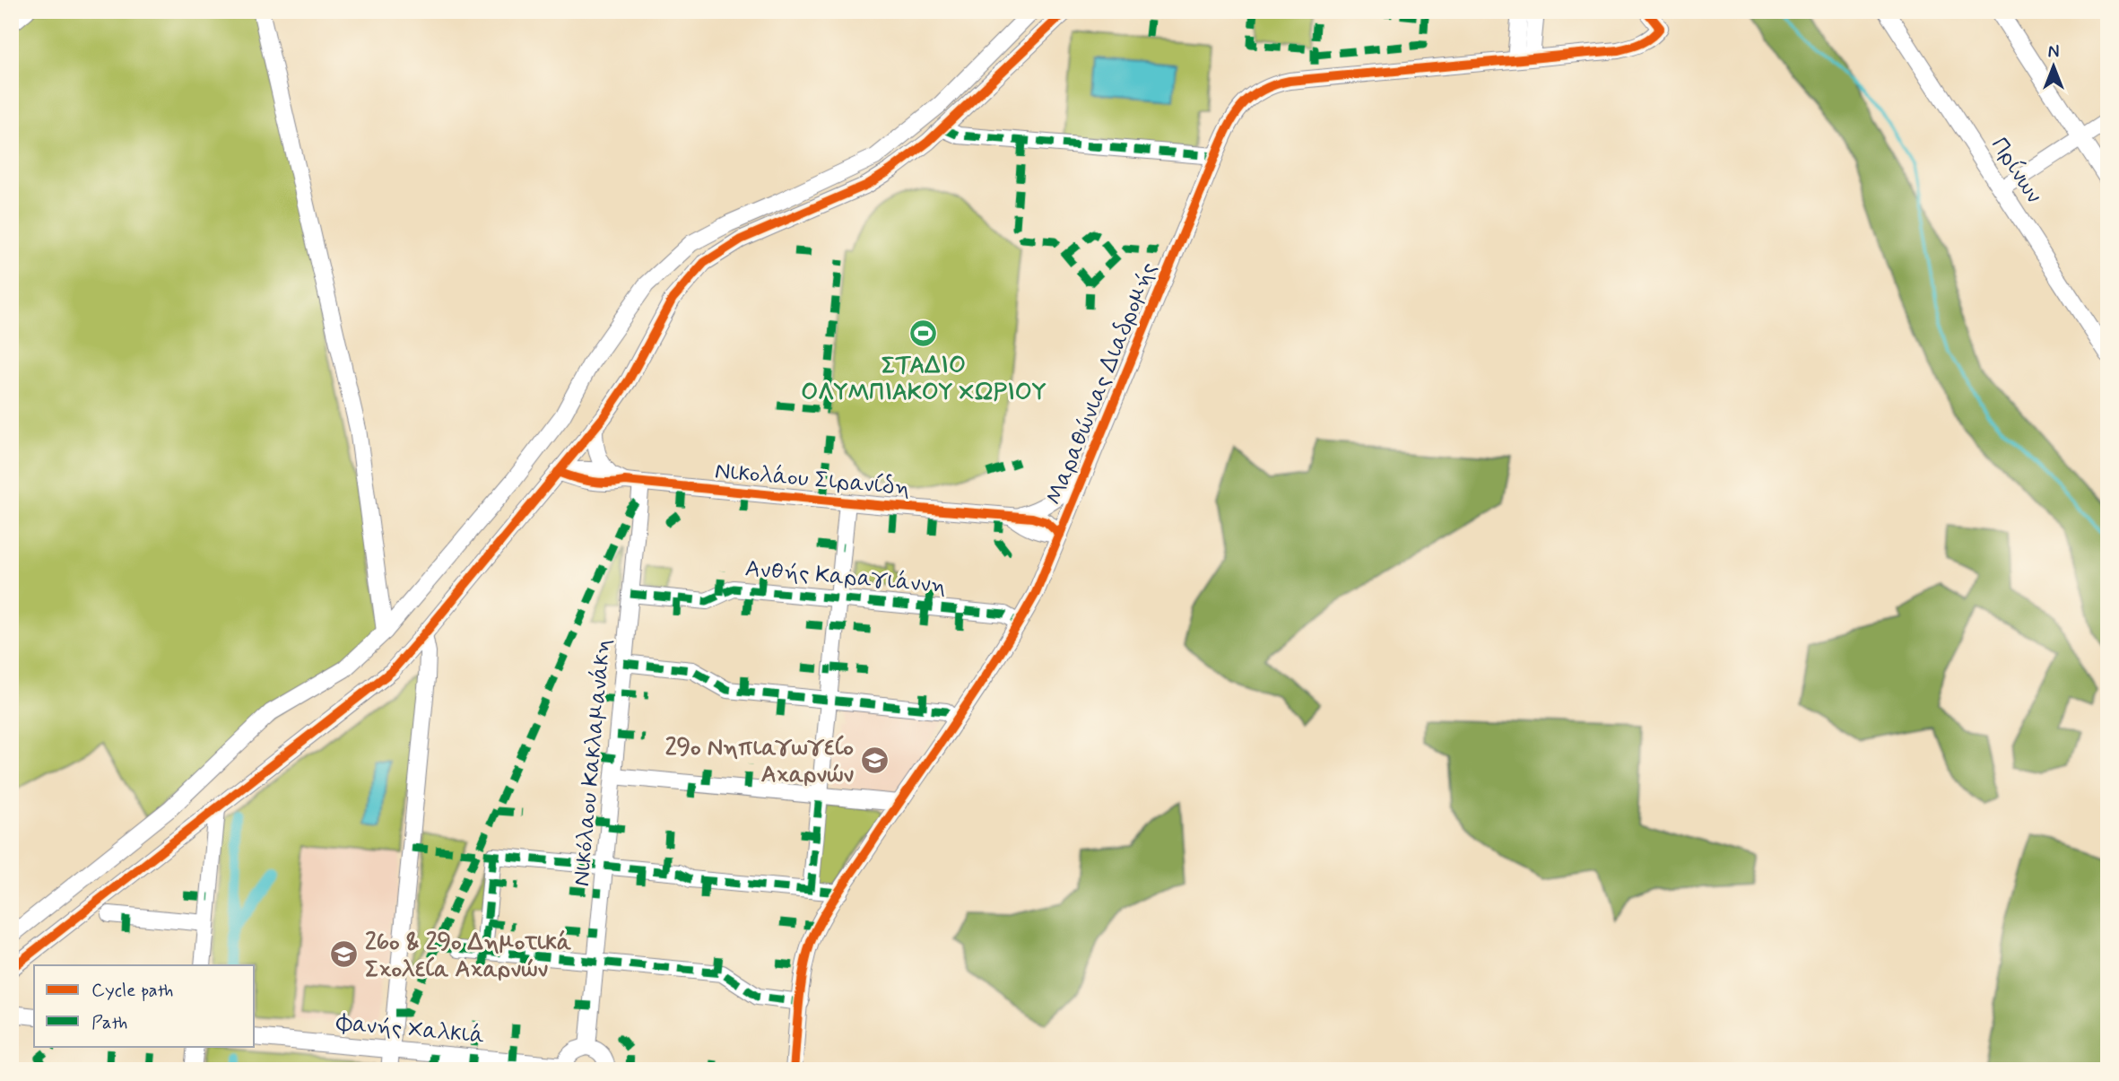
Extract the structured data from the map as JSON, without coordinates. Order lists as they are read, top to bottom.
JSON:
{
  "streets": {
    "street": [
      "Πρίνων",
      "Μαραθώνιας Διαδρομής",
      "Νικολάου Σιρανίδη",
      "Ανθής Καραγιάννη",
      "Νικόλαου Κακλαμανάκη",
      "Φανής Χαλκιά"
    ]
  },
  "crossings": [
    ["Μαραθώνιας Διαδρομής", "Νικολάου Σιρανίδη"],
    ["Μαραθώνιας Διαδρομής", "Ανθής Καραγιάννη"],
    ["Νικολάου Σιρανίδη", "Νικόλαου Κακλαμανάκη"],
    ["Ανθής Καραγιάννη", "Νικόλαου Κακλαμανάκη"]
  ],
  "places": {
    "sports": ["ΣΤΑΔΙΟ ΟΛΥΜΠΙΑΚΟΥ ΧΩΡΙΟΥ"],
    "school or university": ["29ο Νηπιαγωγείο Αχαρνών", "26ο & 29ο Δημοτικά Σχολεία Αχαρνών"]
  },
  "legend": ["Cycle path", "Path"],
  "north": "top"
}
